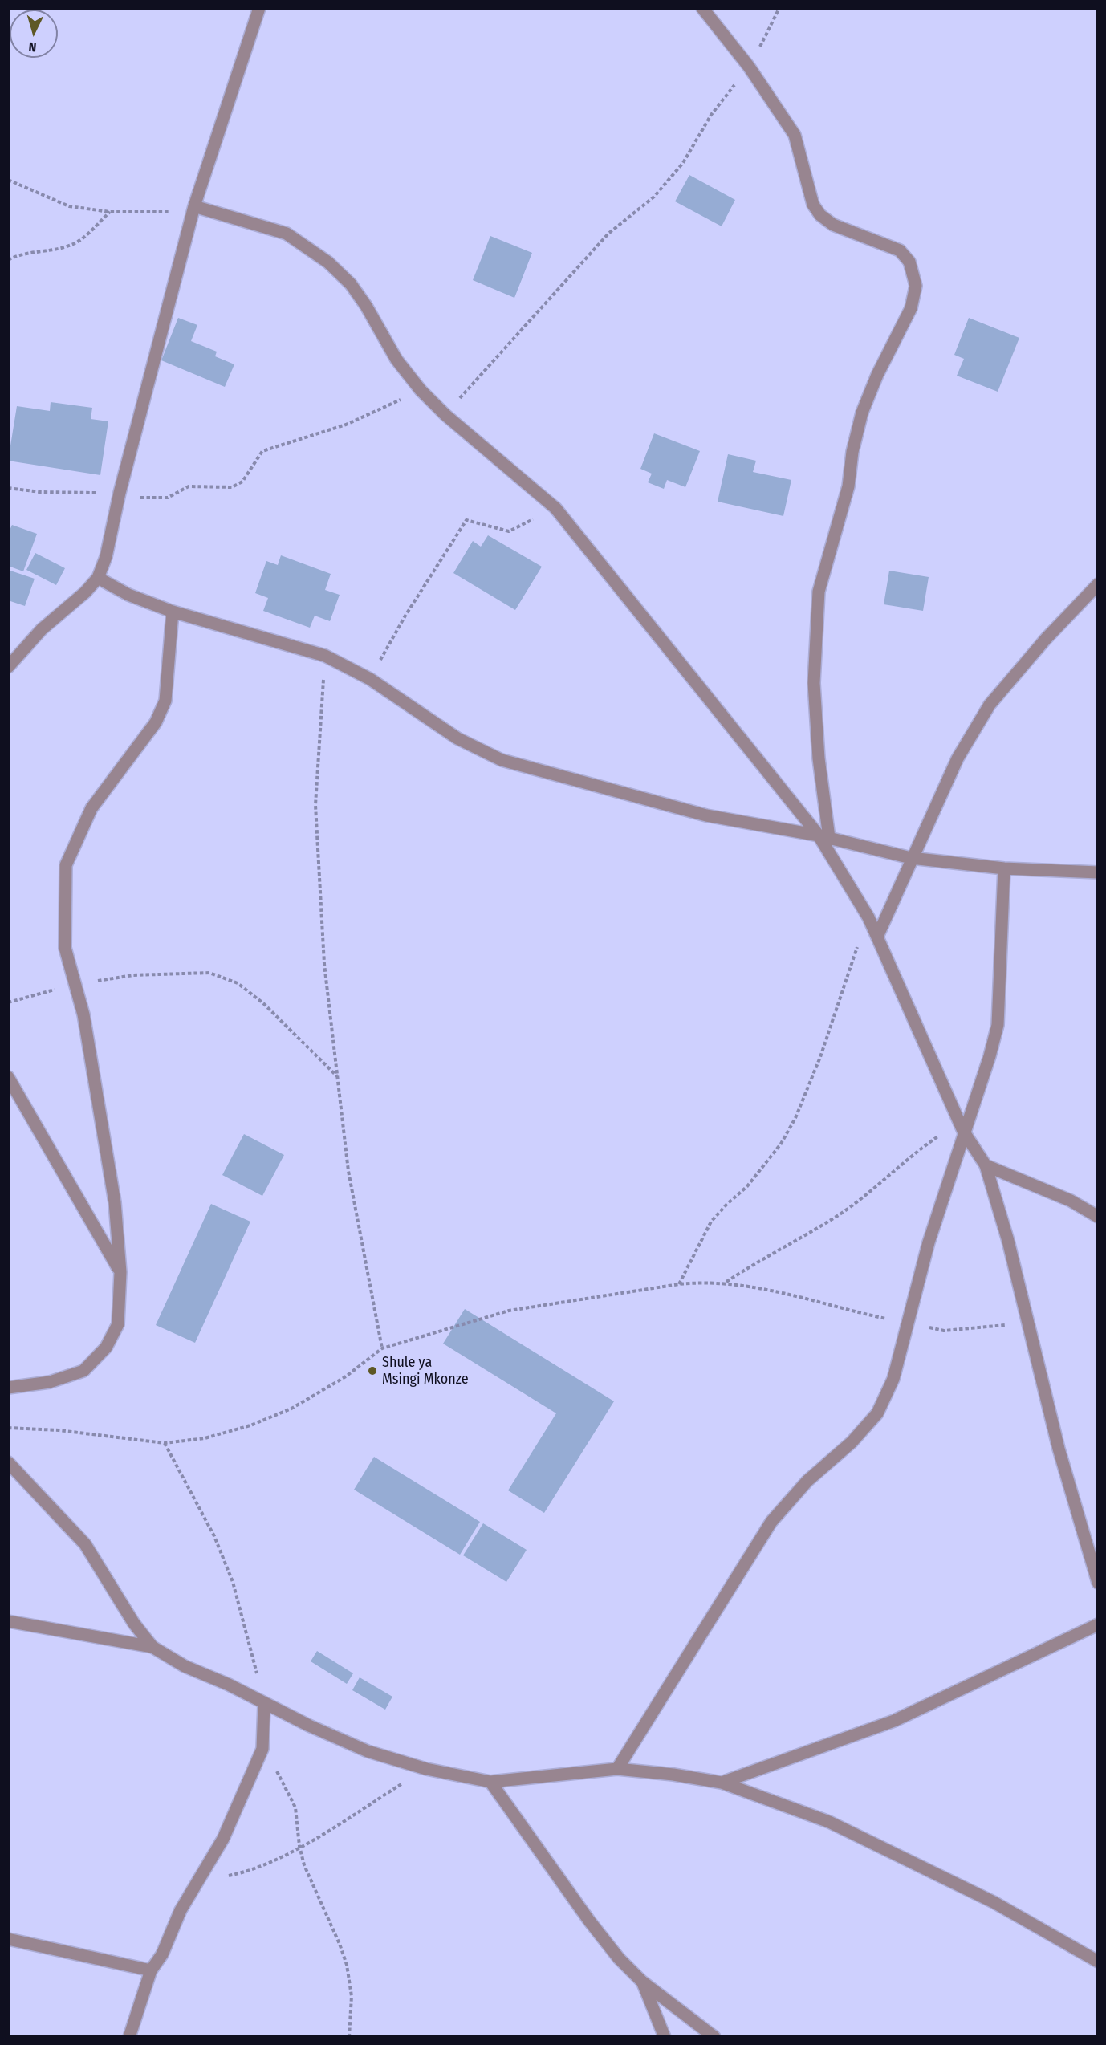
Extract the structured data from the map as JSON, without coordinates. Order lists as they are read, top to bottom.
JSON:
{
  "places": ["Shule ya Msingi Mkonze"],
  "north": "bottom"
}
